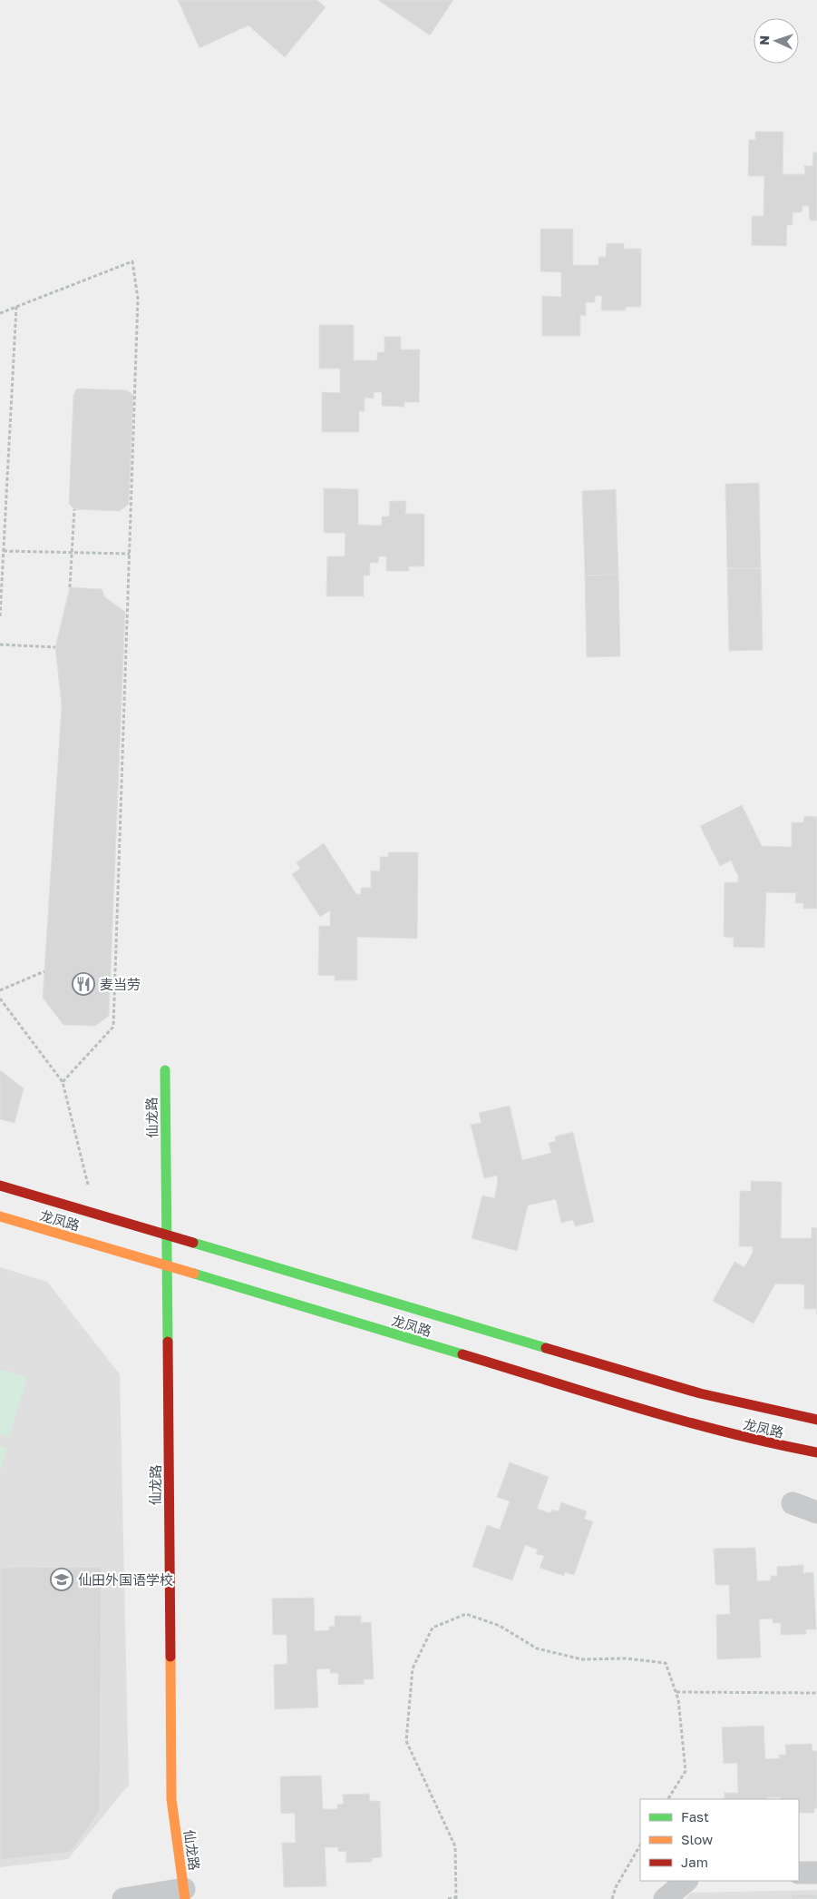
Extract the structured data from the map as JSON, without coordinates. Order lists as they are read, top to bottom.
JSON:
{
  "streets": {
    "street": ["仙龙路", "龙凤路"]
  },
  "crossings": [
    ["仙龙路", "龙凤路"]
  ],
  "places": {
    "restaurant": ["麦当劳"],
    "school or university": ["仙田外国语学校"]
  },
  "legend": ["Fast", "Slow", "Jam"],
  "north": "left"
}
